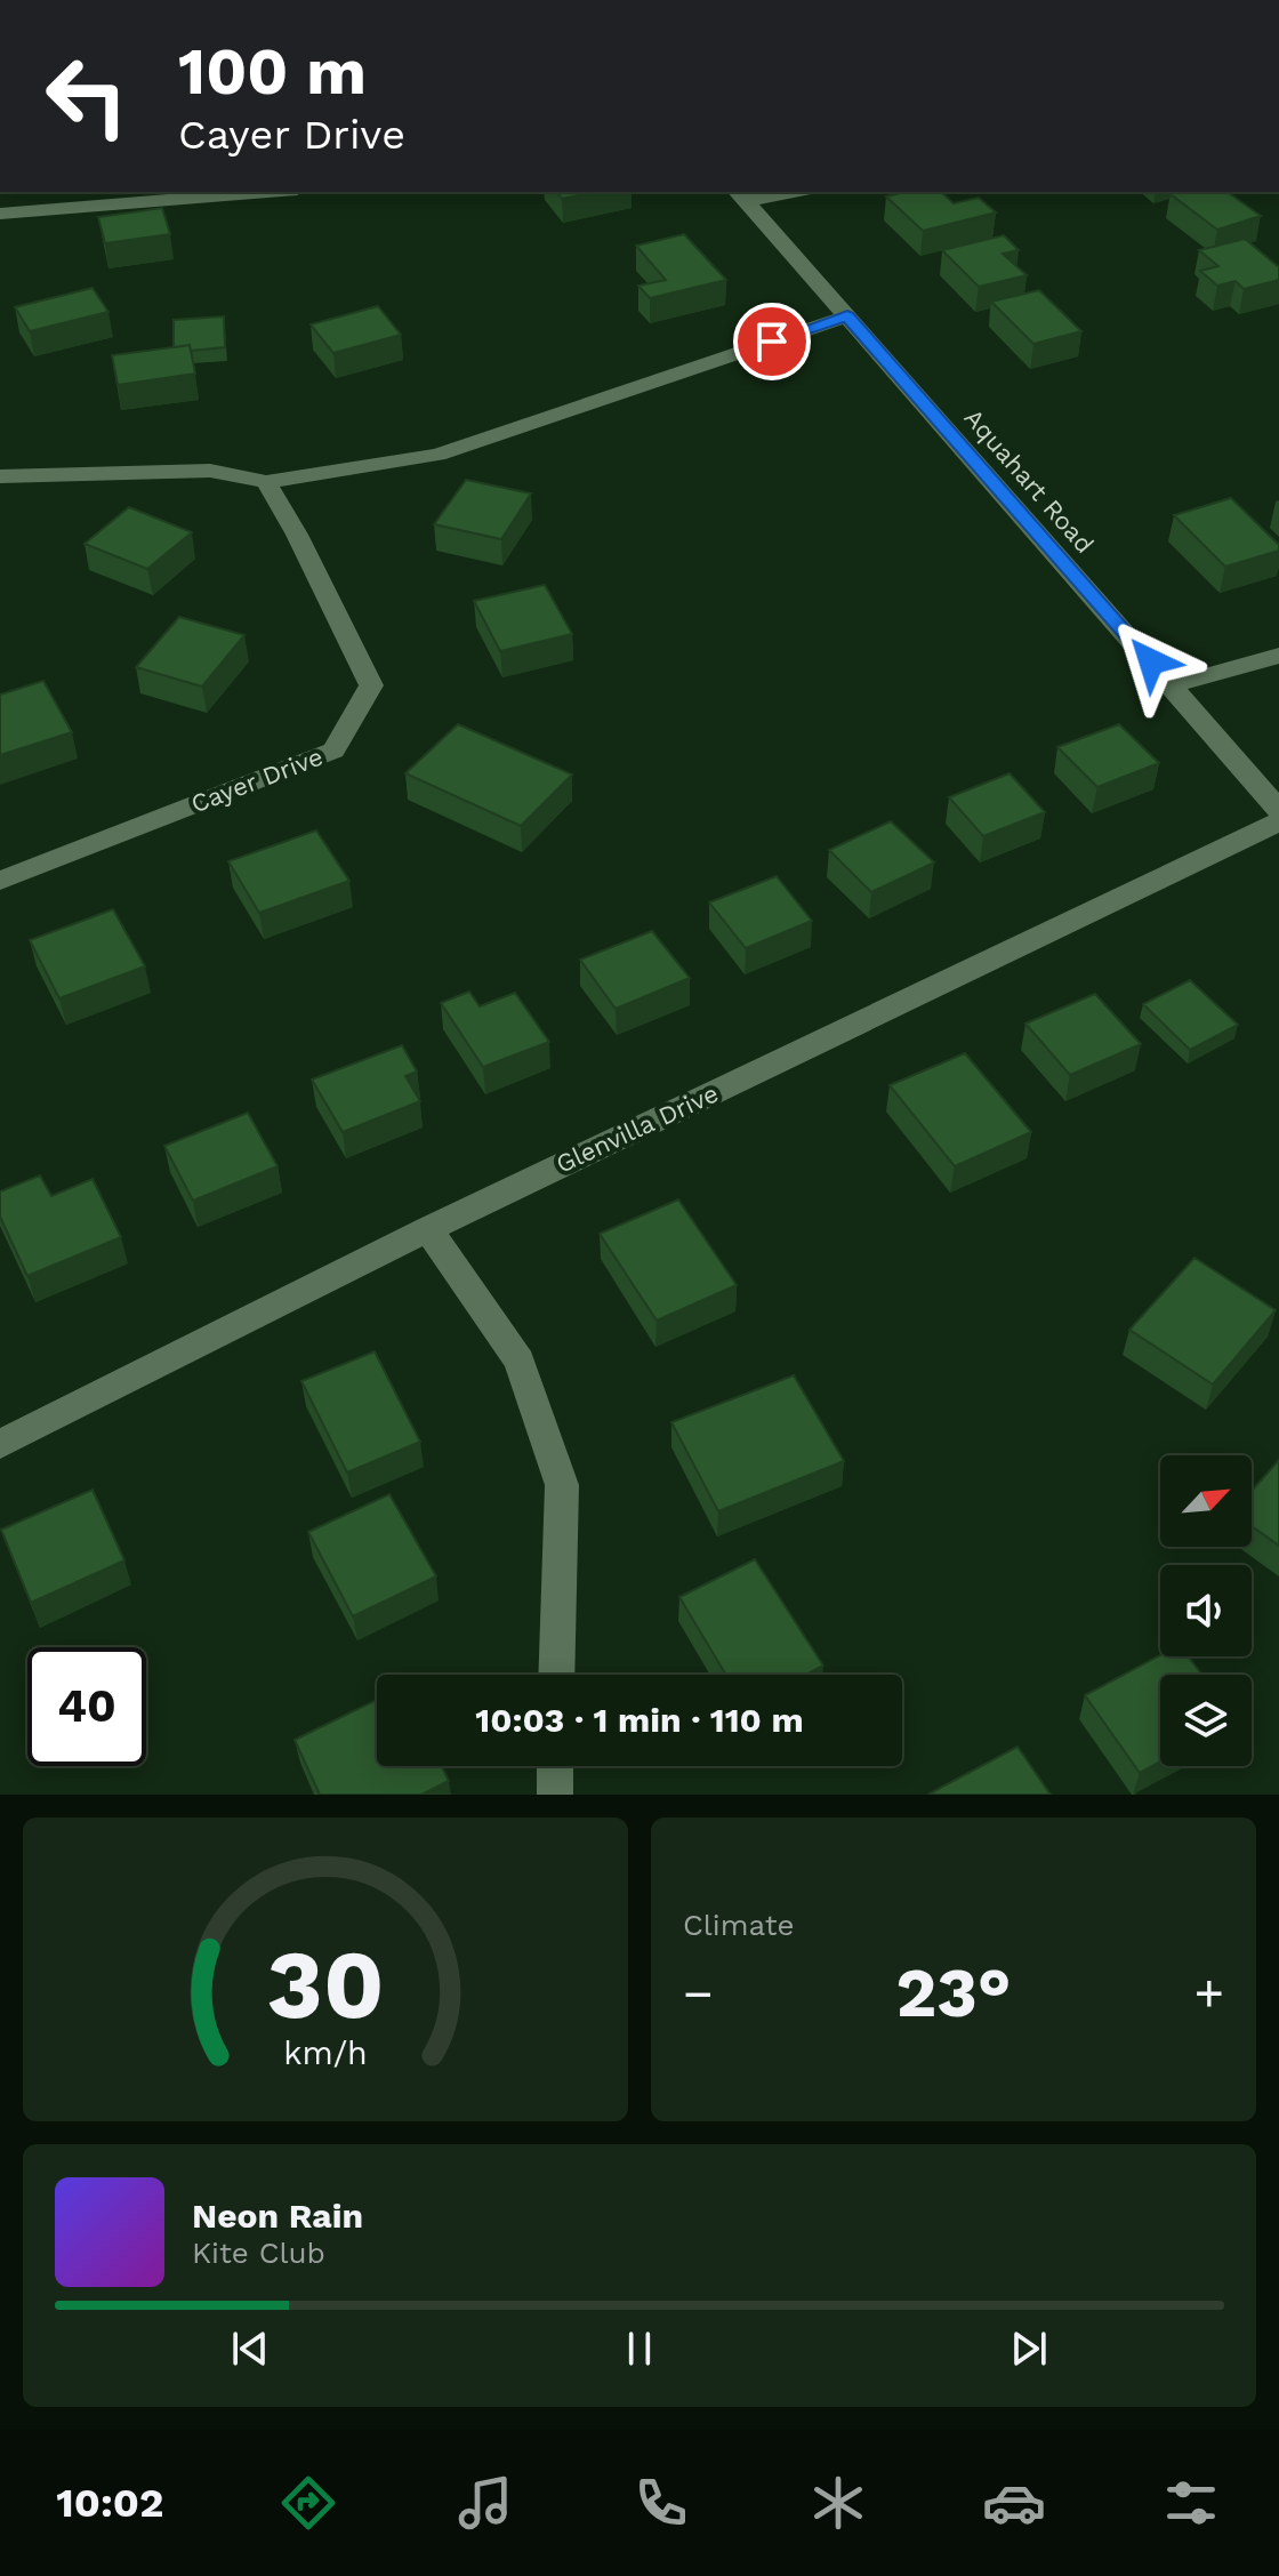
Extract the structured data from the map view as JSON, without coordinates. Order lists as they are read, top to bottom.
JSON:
{
  "streets": {
    "street": ["Aquahart Road", "Cayer Drive", "Glenvilla Drive"]
  },
  "north": "top right",
  "page": {
    "turn": ["100 m", "Cayer Drive"],
    "limit": "40",
    "trip": "10:03 · 1 min · 110 m",
    "tile": "Climate",
    "heat": ["−", "23°", "+"],
    "song": ["Neon Rain", "Kite Club"],
    "tabs": "10:02",
    "gauge": ["30", "km/h"]
  }
}
